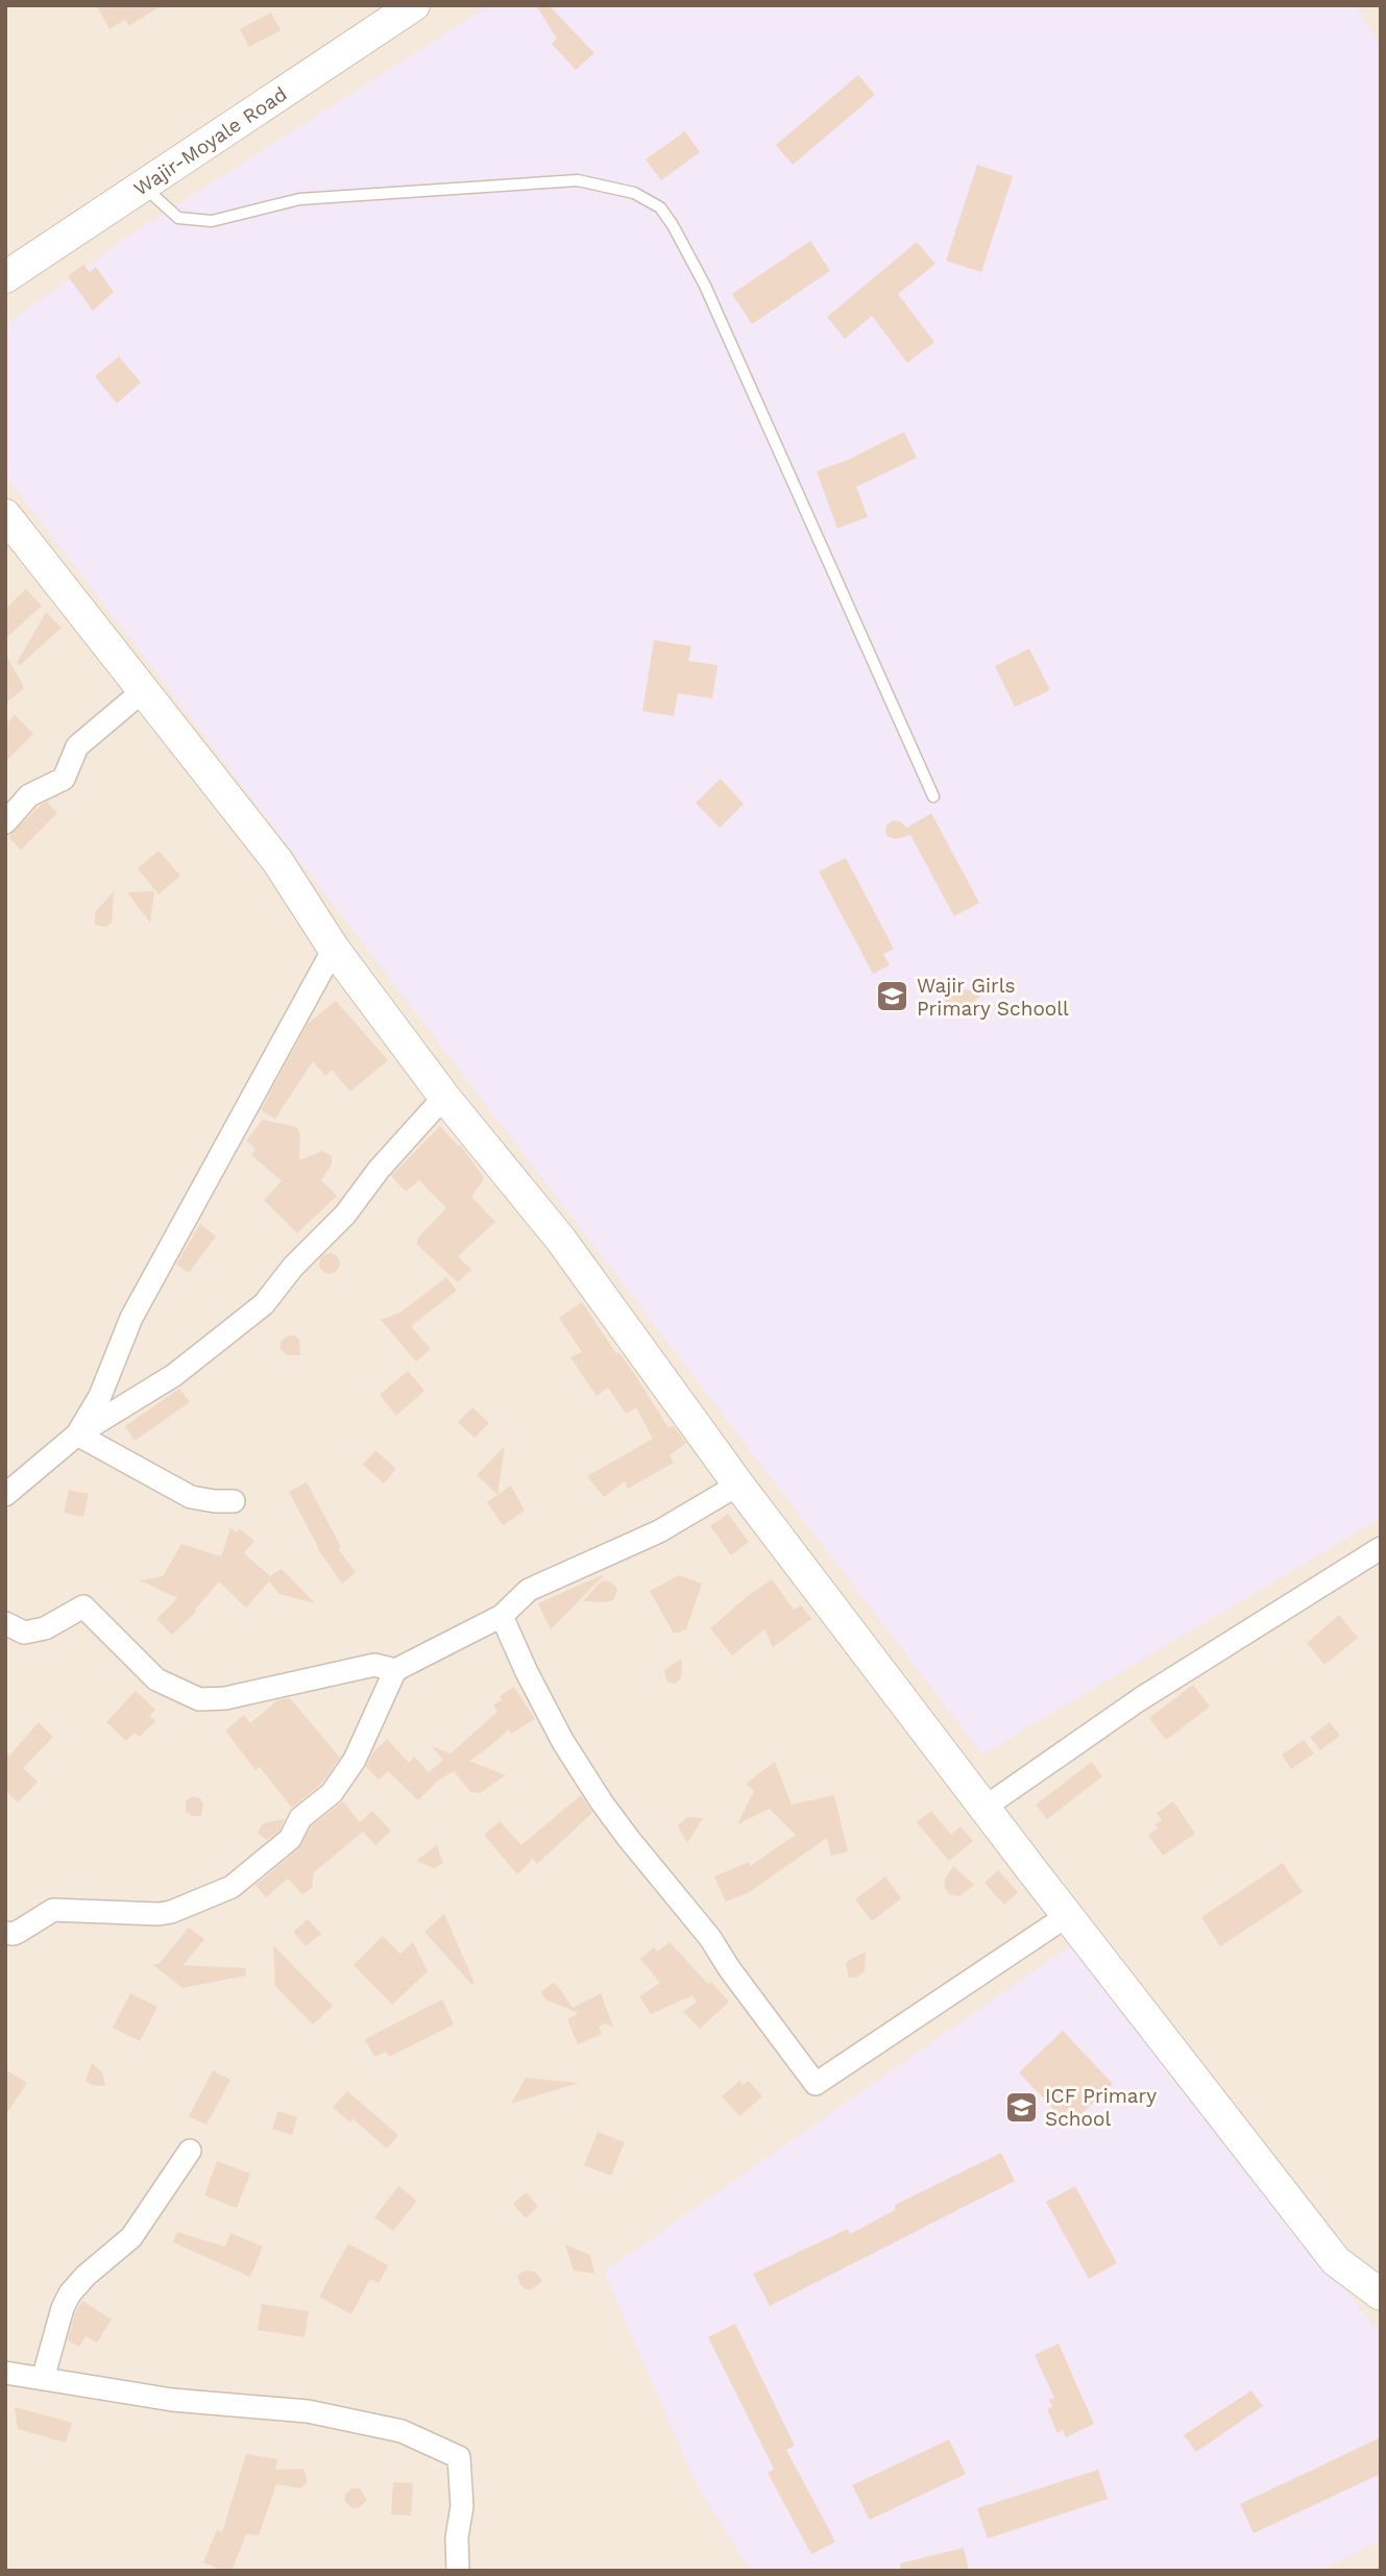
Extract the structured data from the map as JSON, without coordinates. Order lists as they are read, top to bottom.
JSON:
{
  "streets": {
    "street": ["Wajir-Moyale Road"]
  },
  "places": {
    "school or university": ["Wajir Girls Primary Schooll", "ICF Primary School"]
  }
}
